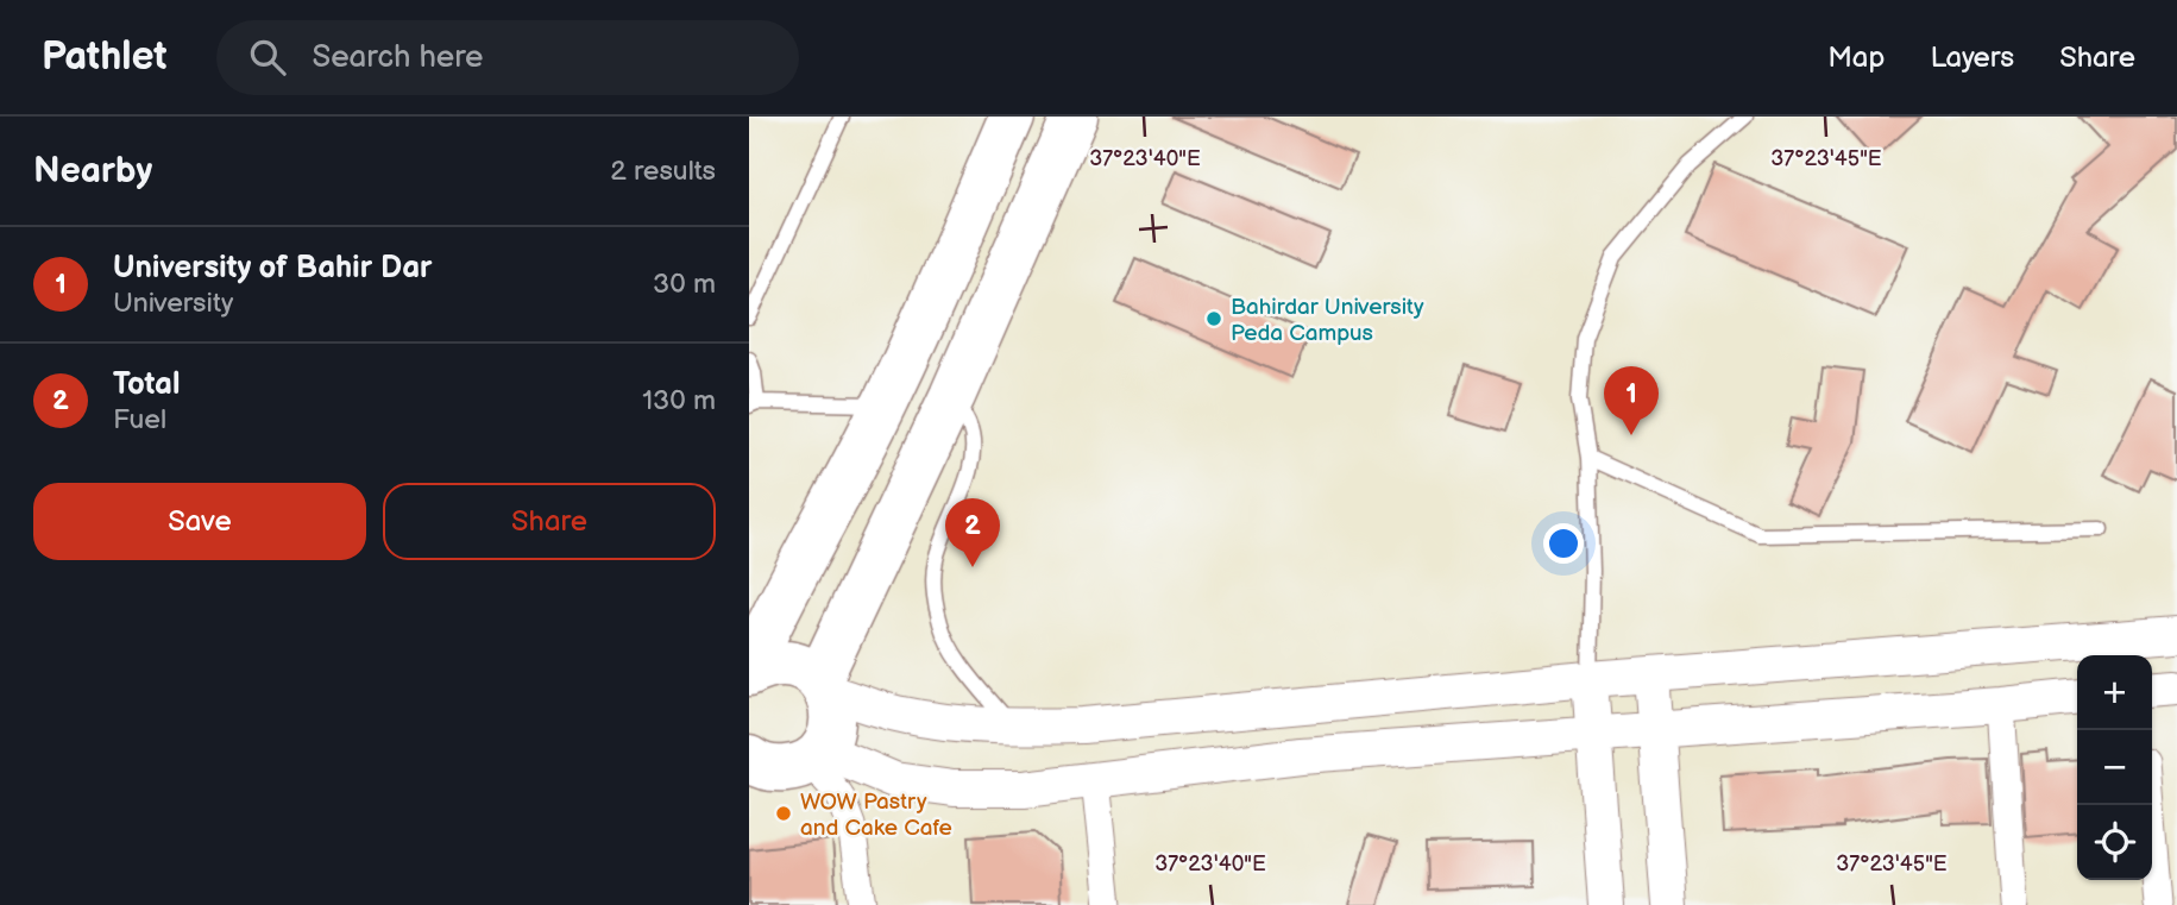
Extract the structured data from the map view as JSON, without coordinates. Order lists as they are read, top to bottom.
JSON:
{
  "places": ["Bahirdar University Peda Campus", "WOW Pastry and Cake Cafe"],
  "page": {
    "header": "Pathlet",
    "search": "Search here",
    "nav": ["Map", "Layers", "Share"],
    "heading": ["Nearby", "2 results"],
    "list": [
      {
        "mark": "1",
        "name": "University of Bahir Dar",
        "note": "University",
        "value": "30 m"
      },
      {
        "mark": "2",
        "name": "Total",
        "note": "Fuel",
        "value": "130 m"
      }
    ],
    "pins": ["1", "2"],
    "buttons": ["Save", "Share"],
    "map_buttons": ["+", "−"]
  },
  "coordinates": ["37°23'40\"E", "37°23'45\"E"]
}
